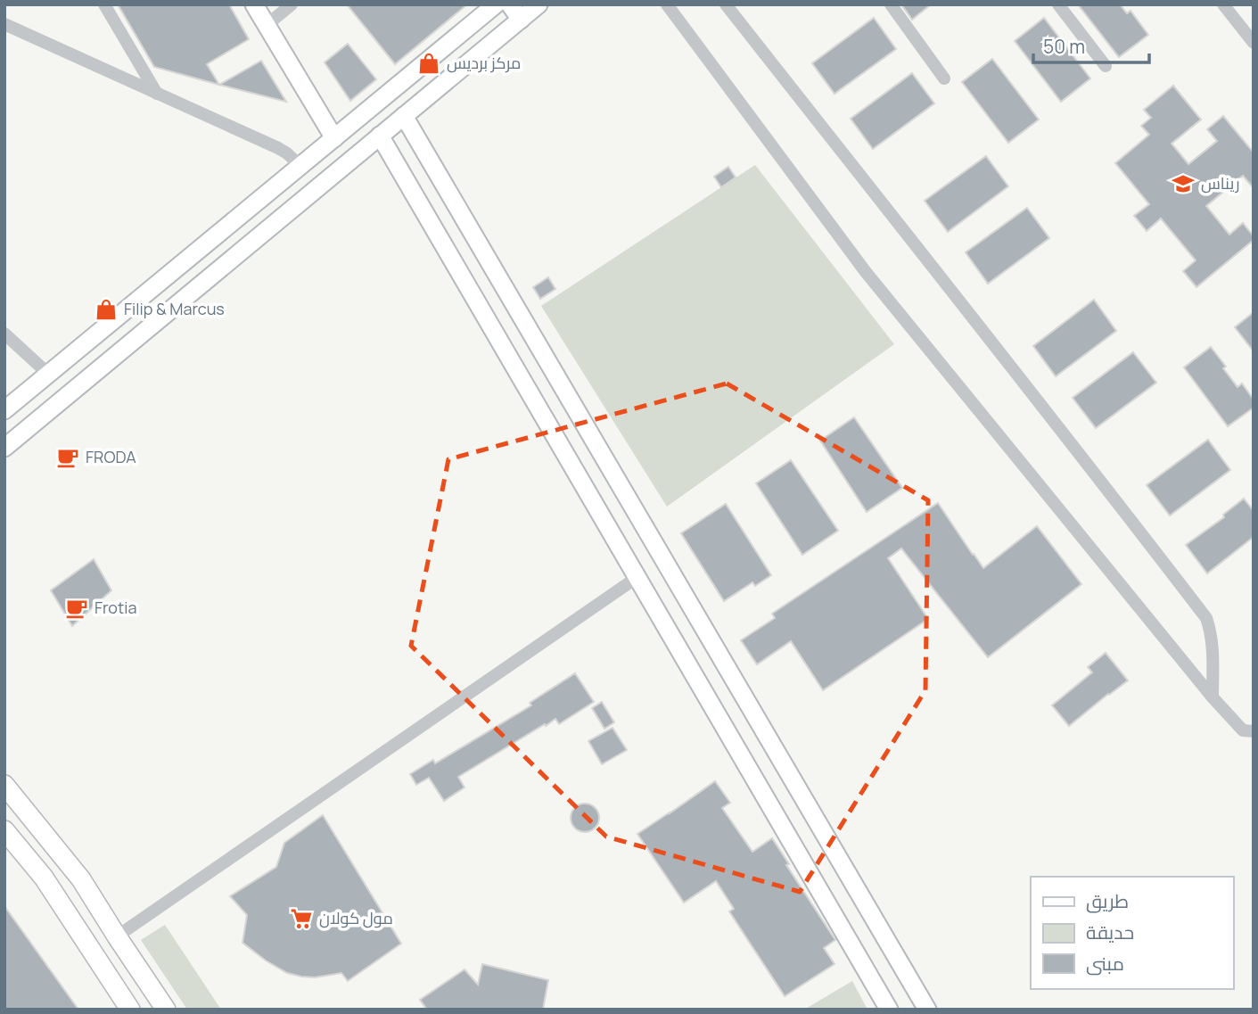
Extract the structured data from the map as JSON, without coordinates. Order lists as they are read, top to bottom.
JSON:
{
  "places": {
    "shop": ["مرکز بردیس", "Filip & Marcus"],
    "school or university": ["ريناس"],
    "cafe": ["FRODA", "Frotia"],
    "supermarket": ["مول كولان"]
  },
  "legend": ["طريق", "حديقة", "مبنى"],
  "scale_bar": "50 m"
}
